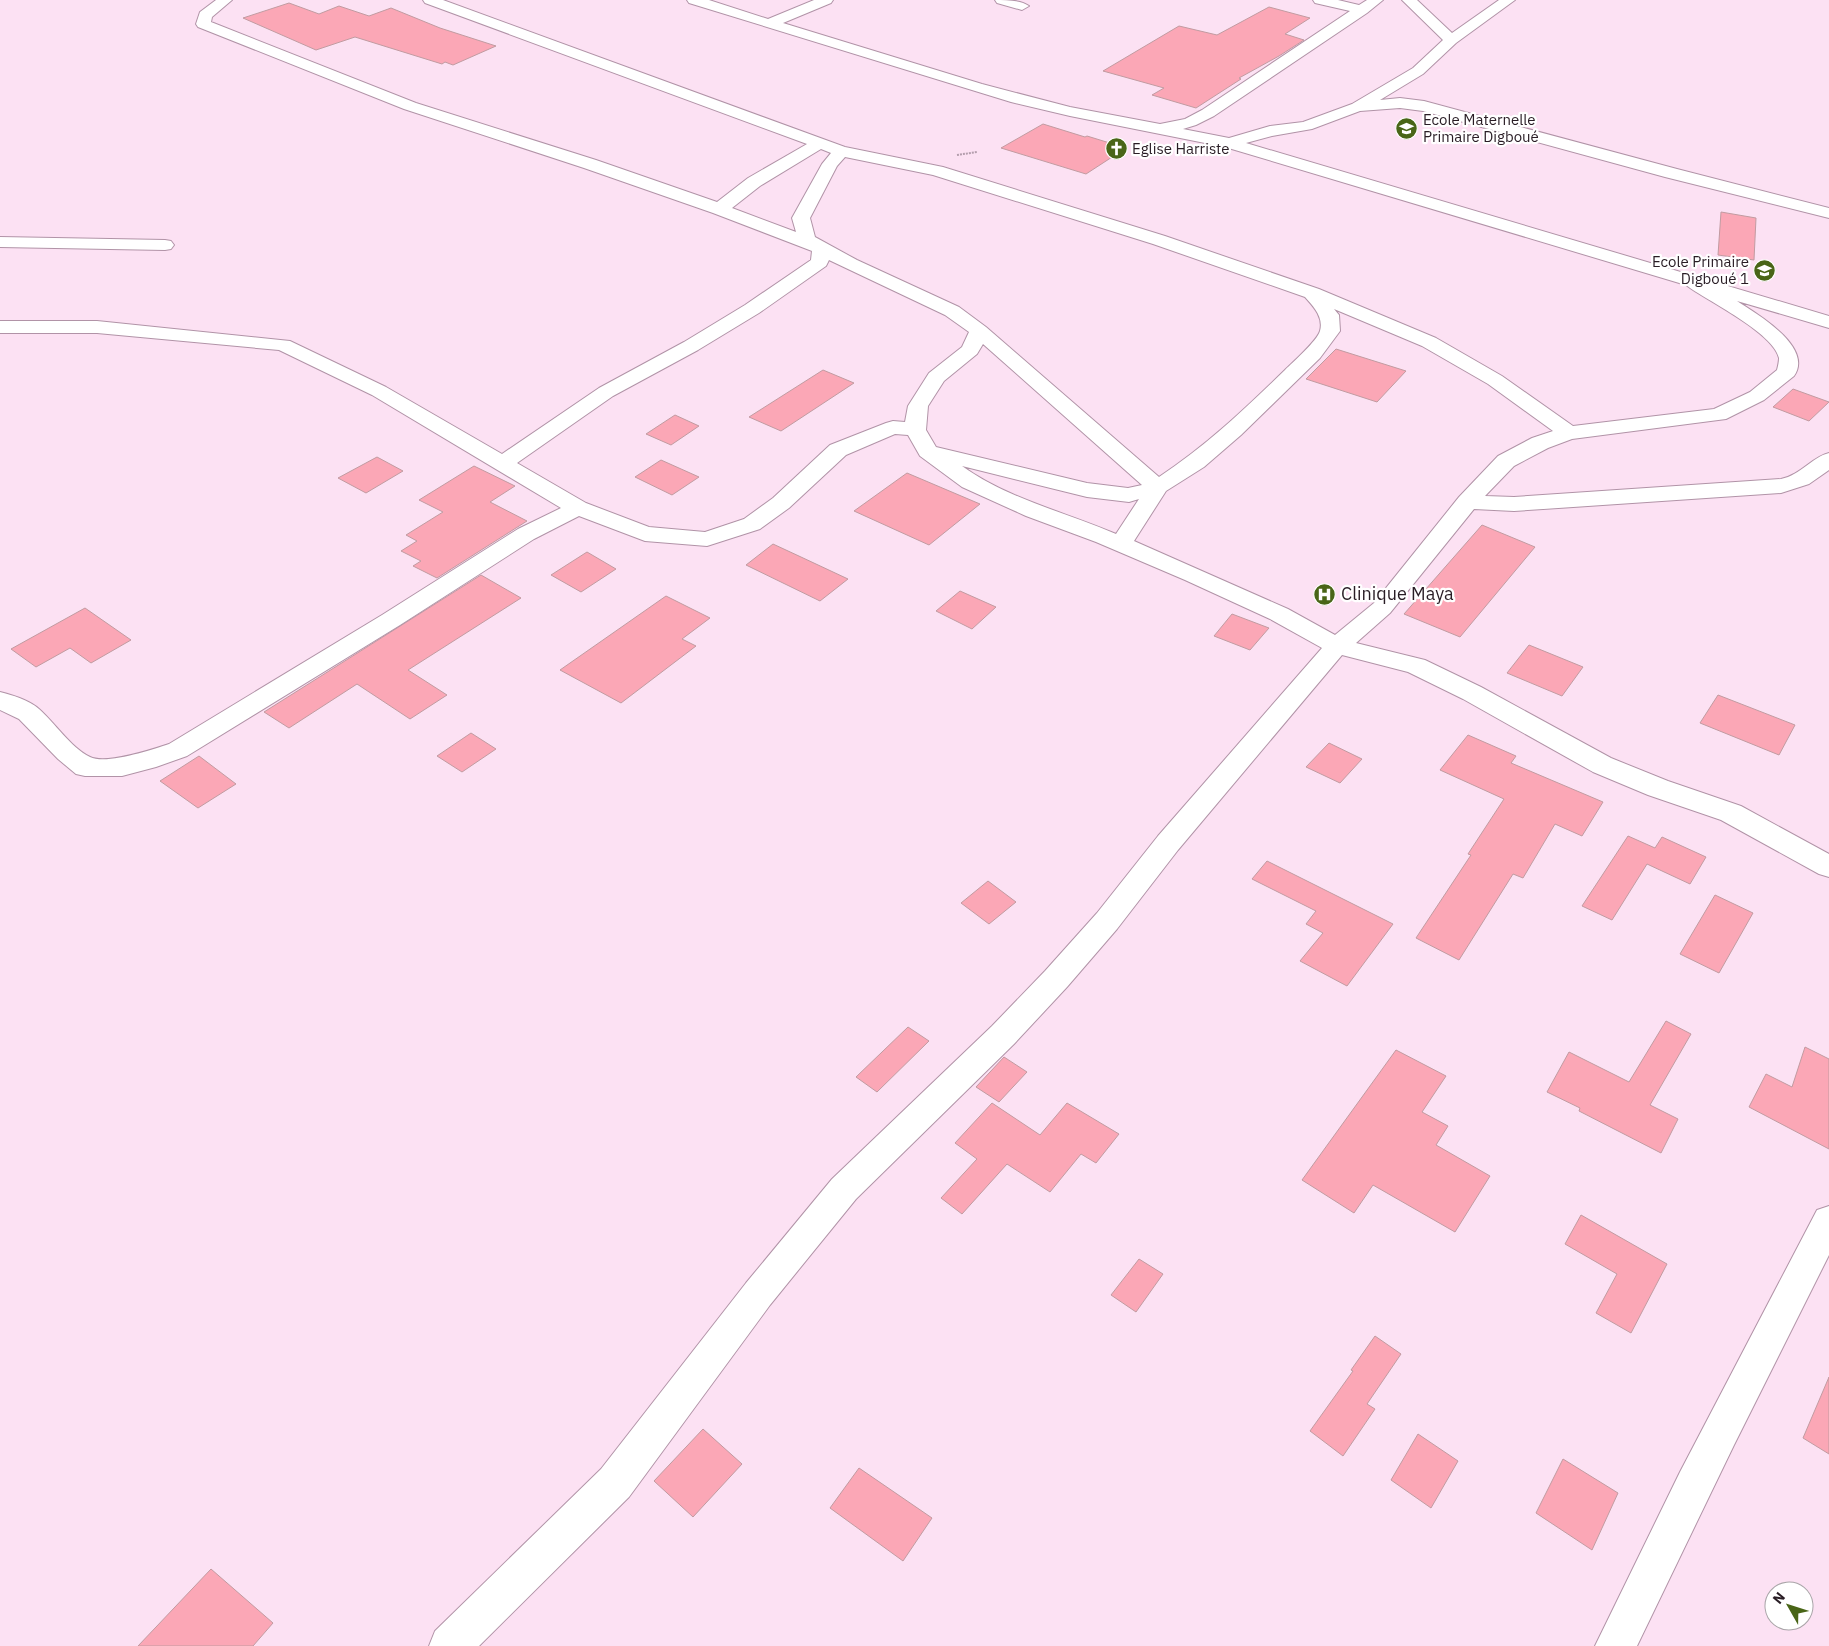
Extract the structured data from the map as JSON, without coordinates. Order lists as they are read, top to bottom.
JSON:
{
  "places": {
    "school or university": ["Ecole Maternelle Primaire Digboué", "Ecole Primaire Digboué 1"],
    "church": ["Eglise Harriste"],
    "hospital": ["Clinique Maya"]
  },
  "north": "top left"
}
